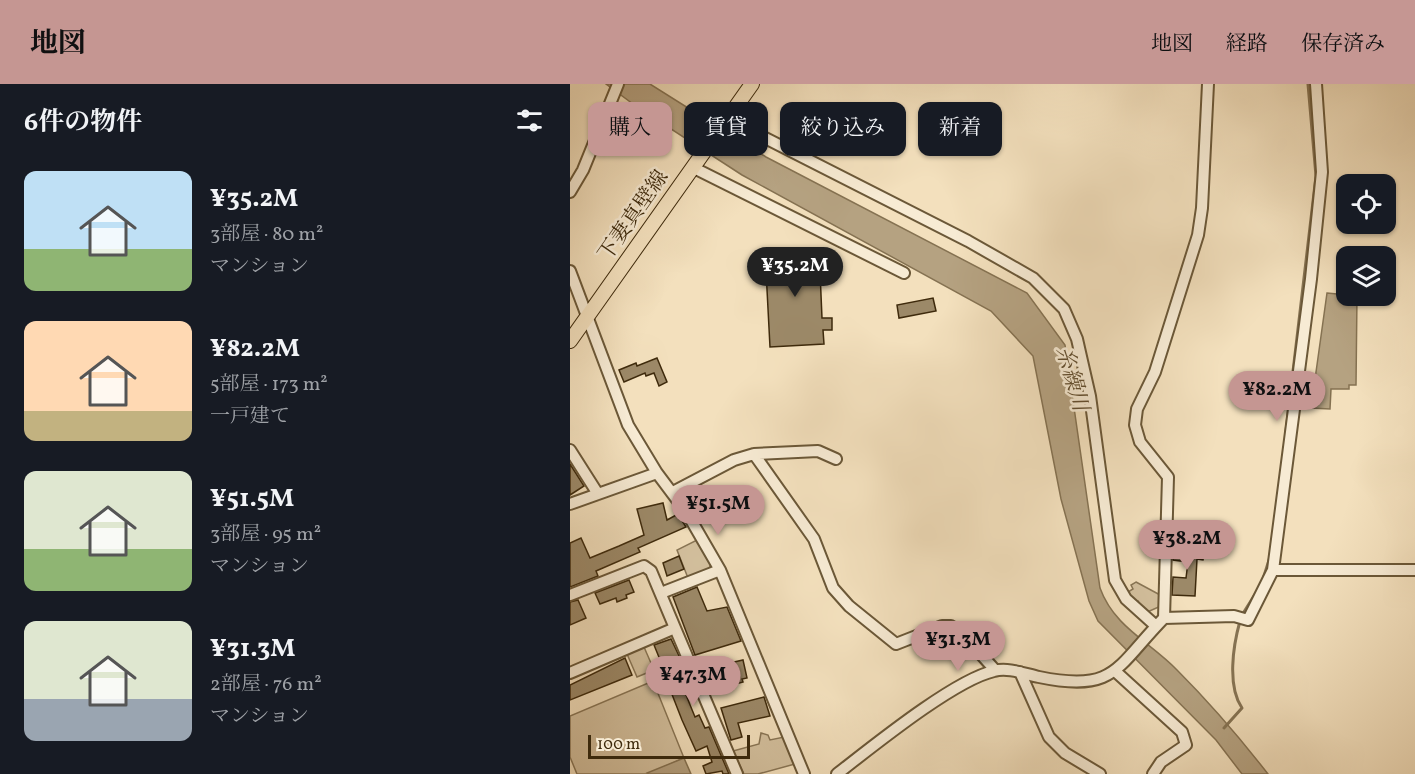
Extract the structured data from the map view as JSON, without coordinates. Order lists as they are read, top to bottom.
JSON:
{
  "streets": {
    "main road": ["下妻真壁線"]
  },
  "water": ["糸繰川"],
  "scale_bar": "100 m",
  "page": {
    "header": "地図",
    "nav": ["地図", "経路", "保存済み"],
    "heading": "6件の物件",
    "chip": [
      "購入",
      "賃貸",
      "絞り込み",
      "新着"
    ],
    "list": [
      {
        "name": "¥35.2M",
        "note": "3部屋 · 80 m² · マンション"
      },
      {
        "name": "¥82.2M",
        "note": "5部屋 · 173 m² · 一戸建て"
      },
      {
        "name": "¥51.5M",
        "note": "3部屋 · 95 m² · マンション"
      },
      {
        "name": "¥31.3M",
        "note": "2部屋 · 76 m² · マンション"
      }
    ],
    "price": [
      "¥35.2M",
      "¥82.2M",
      "¥51.5M",
      "¥38.2M",
      "¥31.3M",
      "¥47.3M"
    ],
    "scale": "100 m"
  }
}
